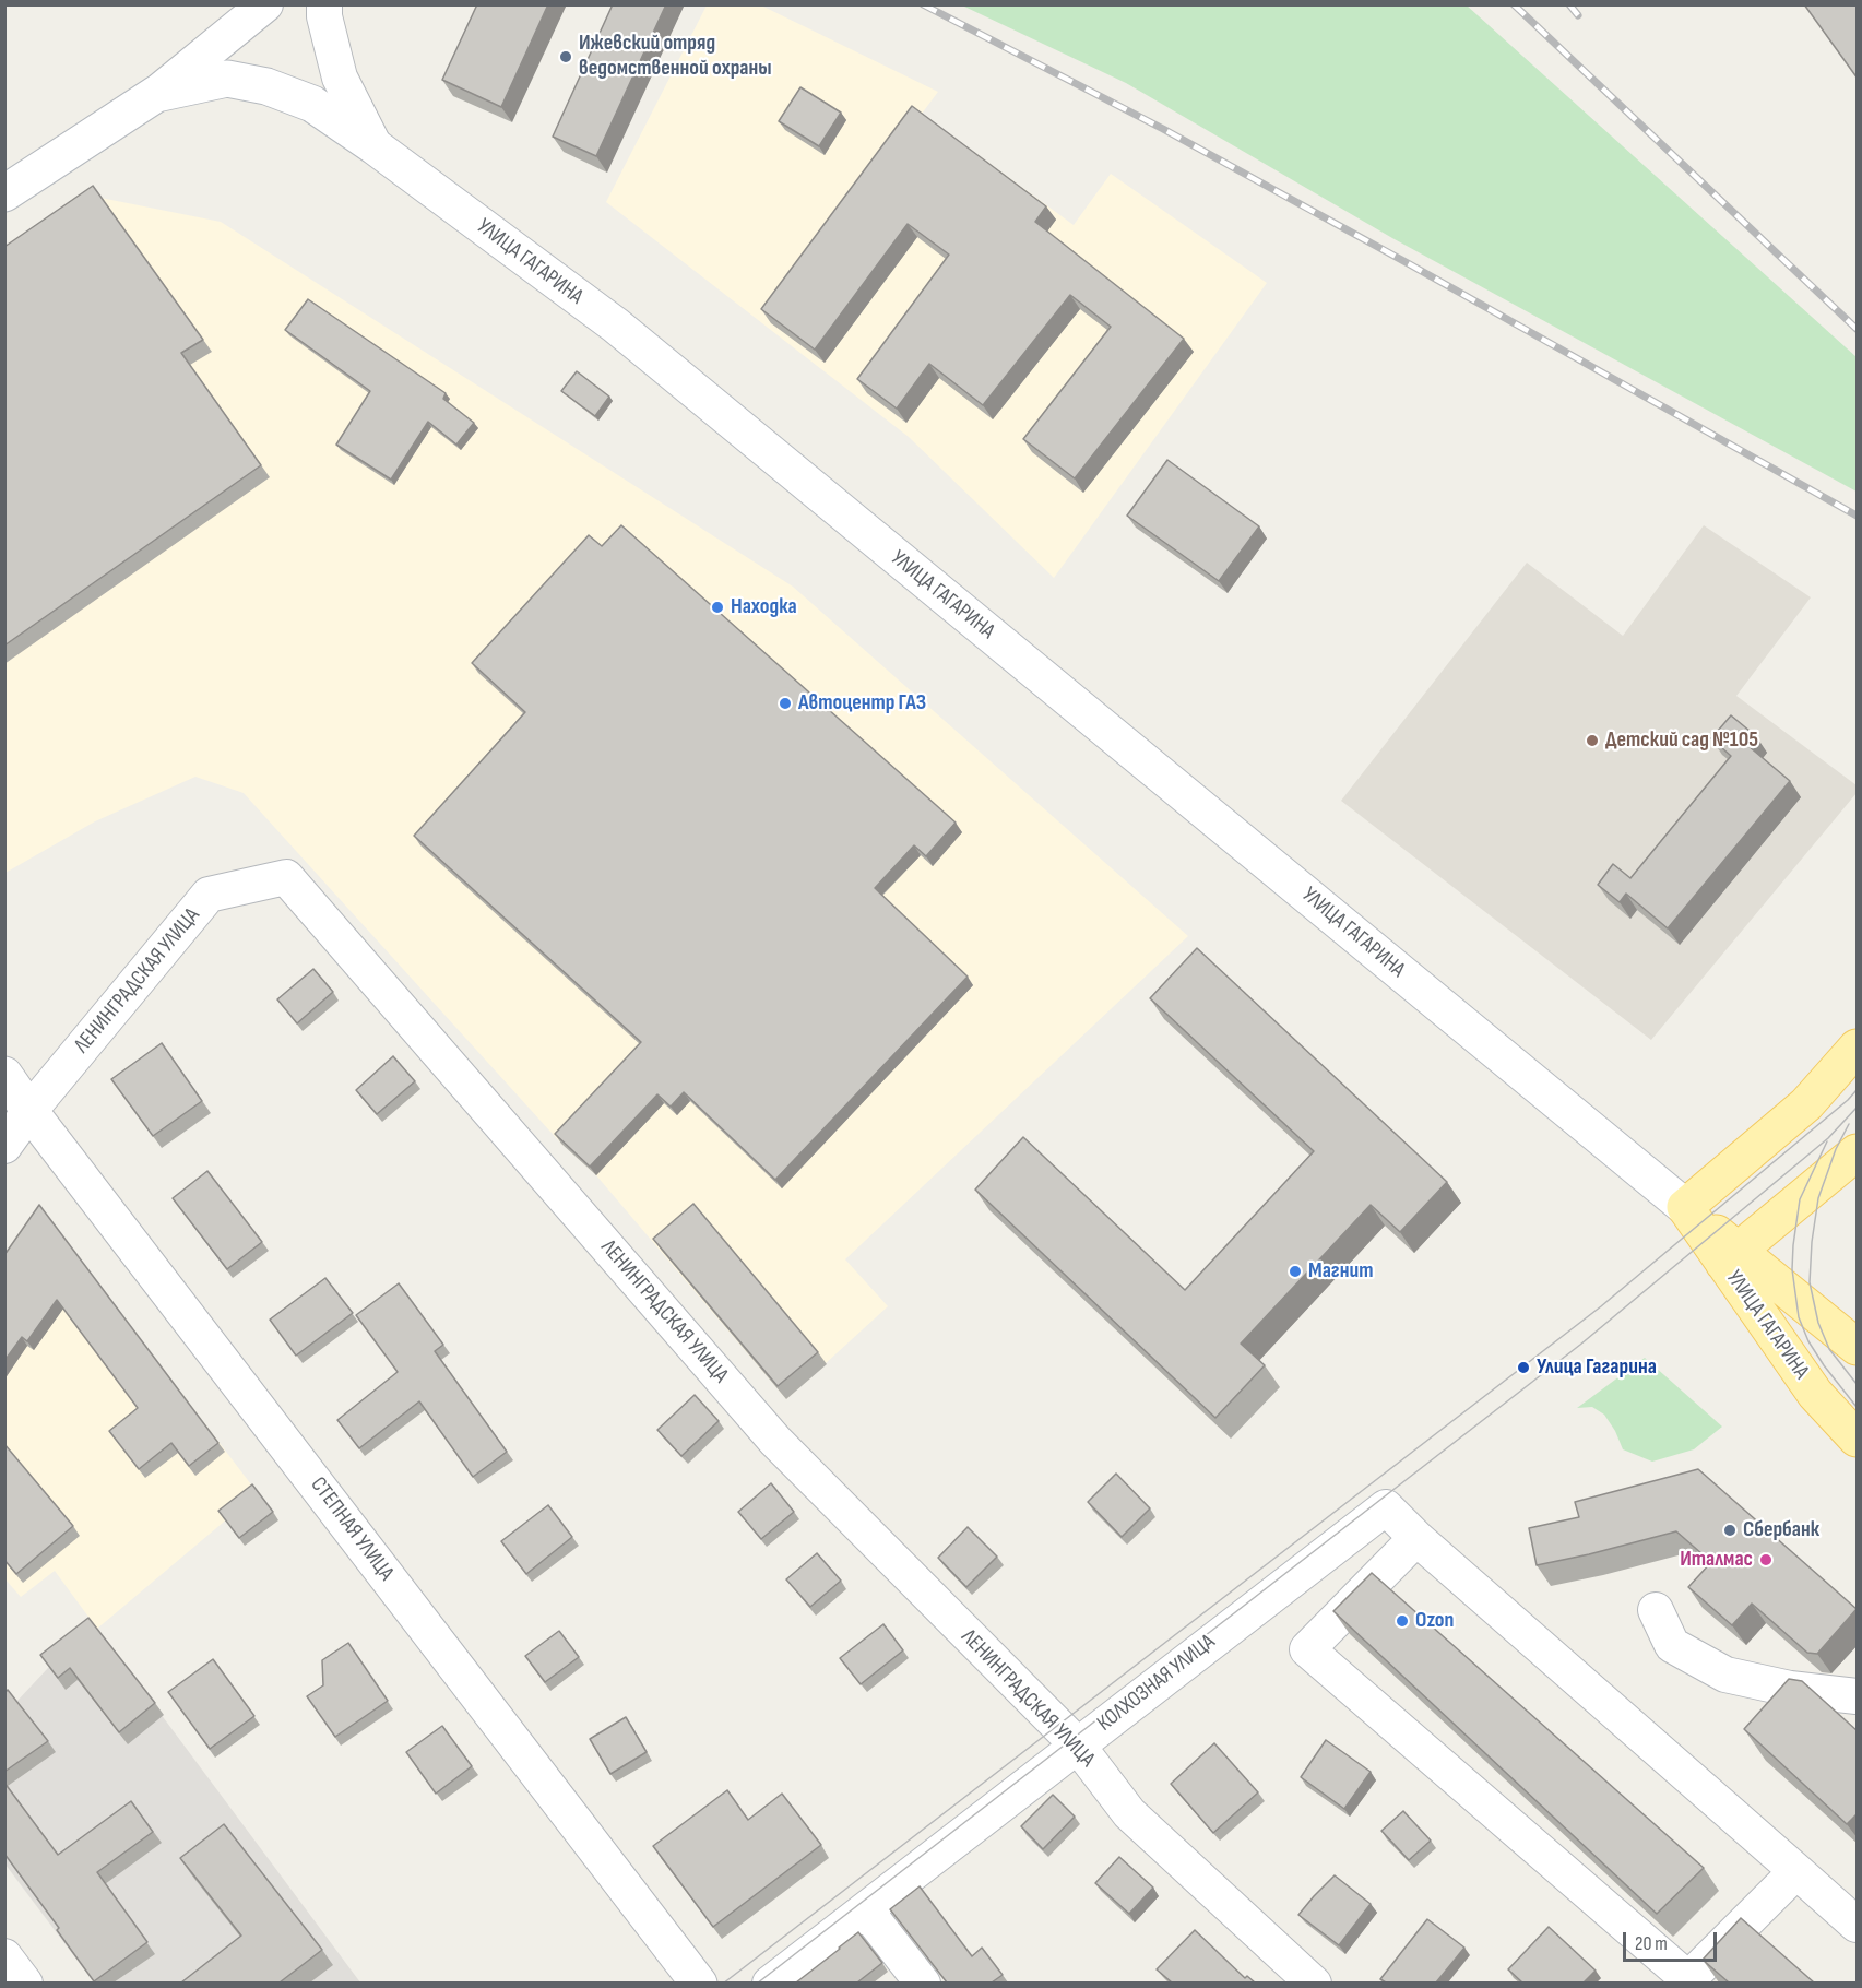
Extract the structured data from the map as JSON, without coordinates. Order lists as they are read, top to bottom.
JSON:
{
  "streets": {
    "main road": ["УЛИЦА ГАГАРИНА", "СТЕПНАЯ УЛИЦА"],
    "street": ["ЛЕНИНГРАДСКАЯ УЛИЦА", "КОЛХОЗНАЯ УЛИЦА"]
  },
  "crossings": [
    ["ЛЕНИНГРАДСКАЯ УЛИЦА", "СТЕПНАЯ УЛИЦА"],
    ["ЛЕНИНГРАДСКАЯ УЛИЦА", "КОЛХОЗНАЯ УЛИЦА"]
  ],
  "places": [
    "Ижевский отряд ведомственной охраны",
    "Находка",
    "Автоцентр ГАЗ",
    "Детский сад №105",
    "Магнит",
    "Улица Гагарина",
    "Сбербанк",
    "Италмас",
    "Ozon"
  ],
  "scale_bar": "20 m"
}
